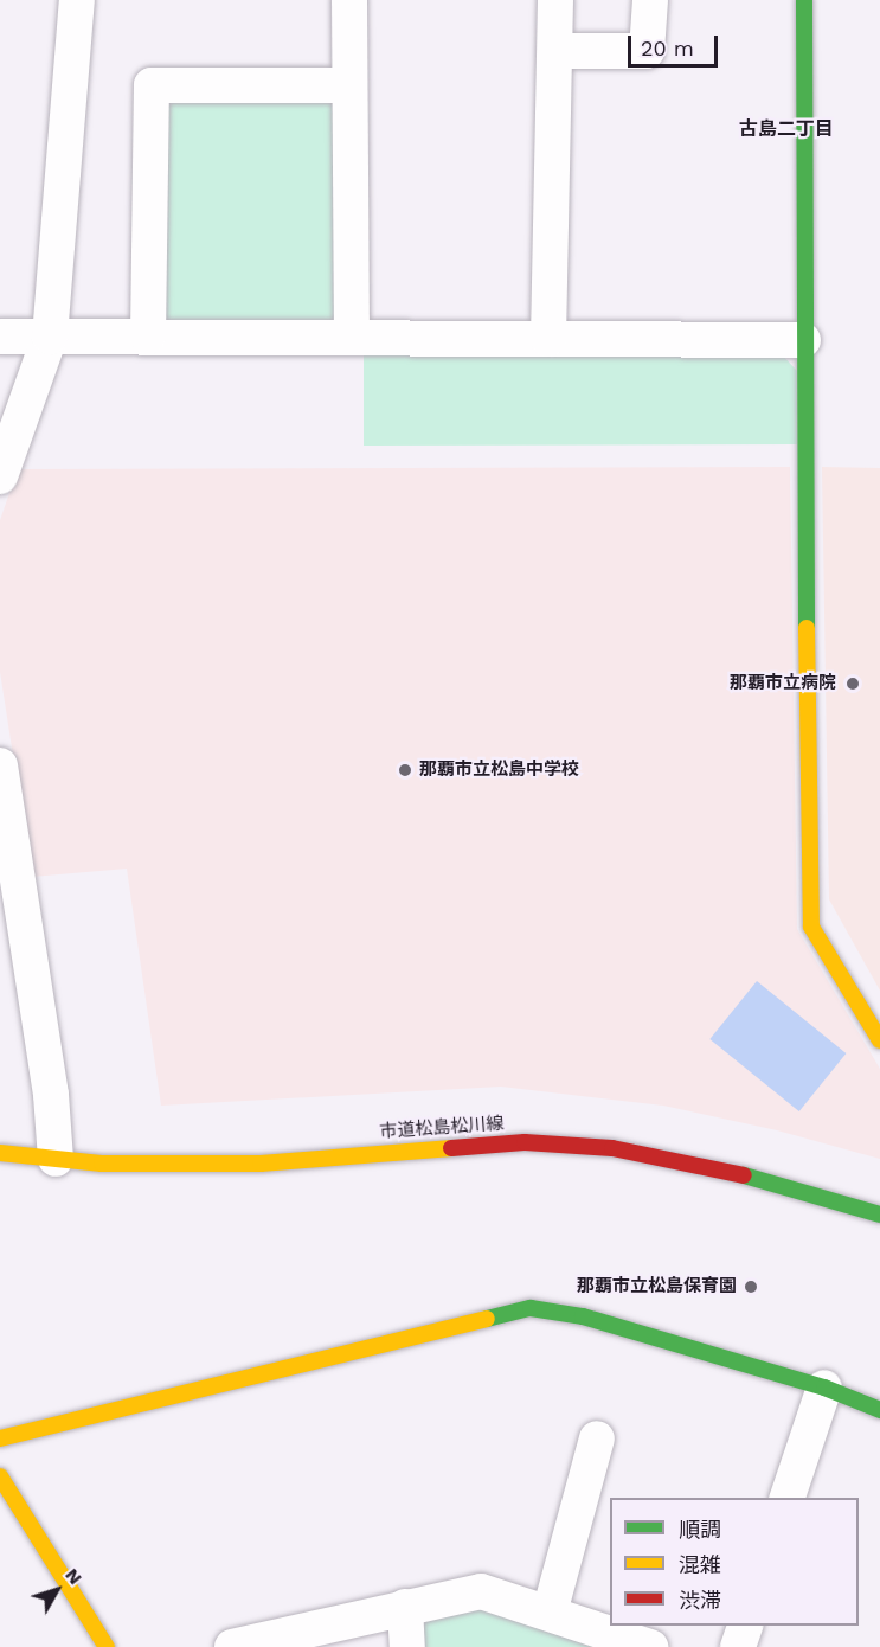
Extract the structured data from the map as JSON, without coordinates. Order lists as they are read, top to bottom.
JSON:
{
  "streets": {
    "street": ["市道松島松川線"]
  },
  "districts": ["古島二丁目"],
  "places": ["那覇市立病院", "那覇市立松島中学校", "那覇市立松島保育園"],
  "legend": ["順調", "混雑", "渋滞"],
  "scale_bar": "20 m",
  "north": "top right"
}
